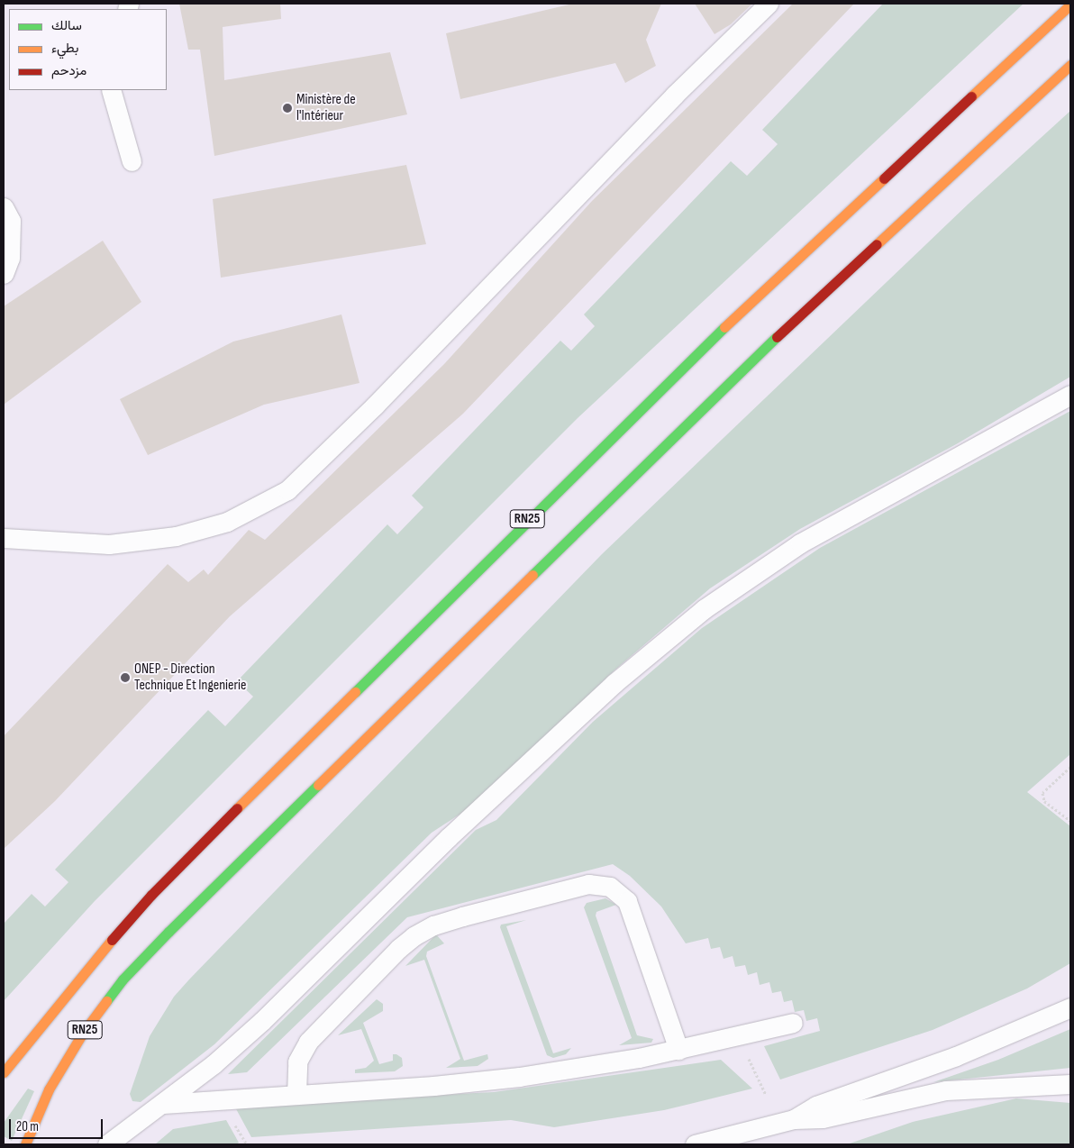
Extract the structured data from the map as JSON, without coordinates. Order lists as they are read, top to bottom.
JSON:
{
  "streets": {
    "main road": ["RN25"]
  },
  "places": ["Ministère de l'Intérieur", "ONEP - Direction Technique Et Ingenierie"],
  "legend": ["سالك", "بطيء", "مزدحم"],
  "scale_bar": "20 m"
}
